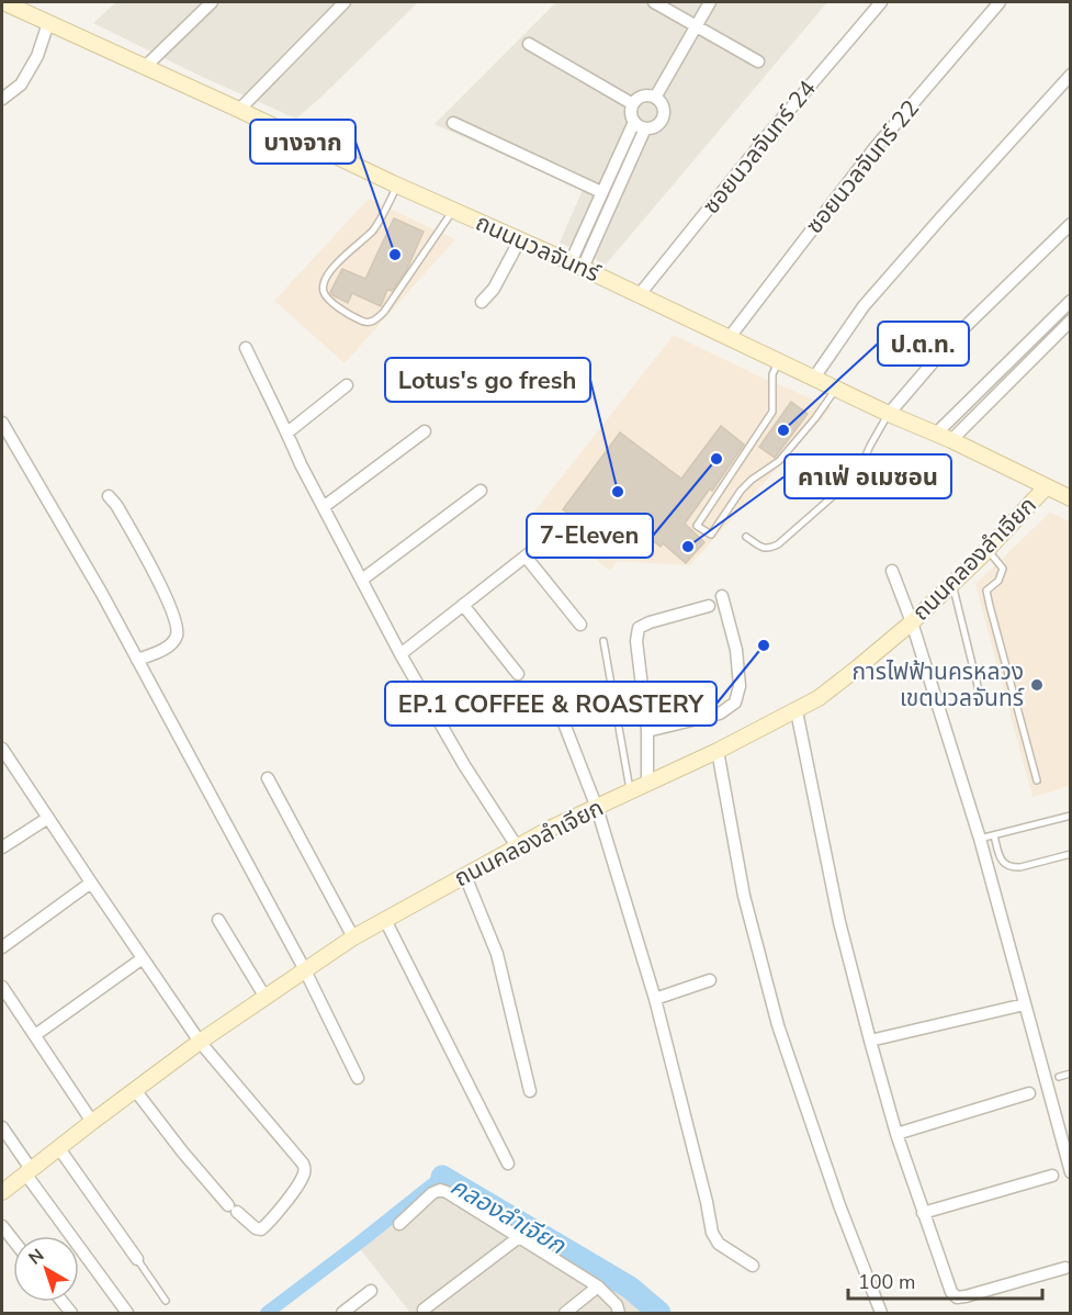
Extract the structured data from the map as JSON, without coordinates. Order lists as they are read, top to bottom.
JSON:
{
  "streets": {
    "street": [
      "ซอยนวลจันทร์ 24",
      "ซอยนวลจันทร์ 22",
      "ถนนนวลจันทร์",
      "ถนนคลองลำเจียก"
    ]
  },
  "crossings": [
    ["ซอยนวลจันทร์ 24", "ถนนนวลจันทร์"],
    ["ซอยนวลจันทร์ 22", "ถนนนวลจันทร์"],
    ["ถนนนวลจันทร์", "ถนนคลองลำเจียก"]
  ],
  "water": ["คลองลำเจียก"],
  "places": [
    "บางจาก",
    "ป.ต.ท.",
    "7-Eleven",
    "Lotus's go fresh",
    "คาเฟ่ อเมซอน",
    "EP.1 COFFEE & ROASTERY",
    "การไฟฟ้านครหลวง เขตนวลจันทร์"
  ],
  "scale_bar": "100 m",
  "north": "top left"
}
